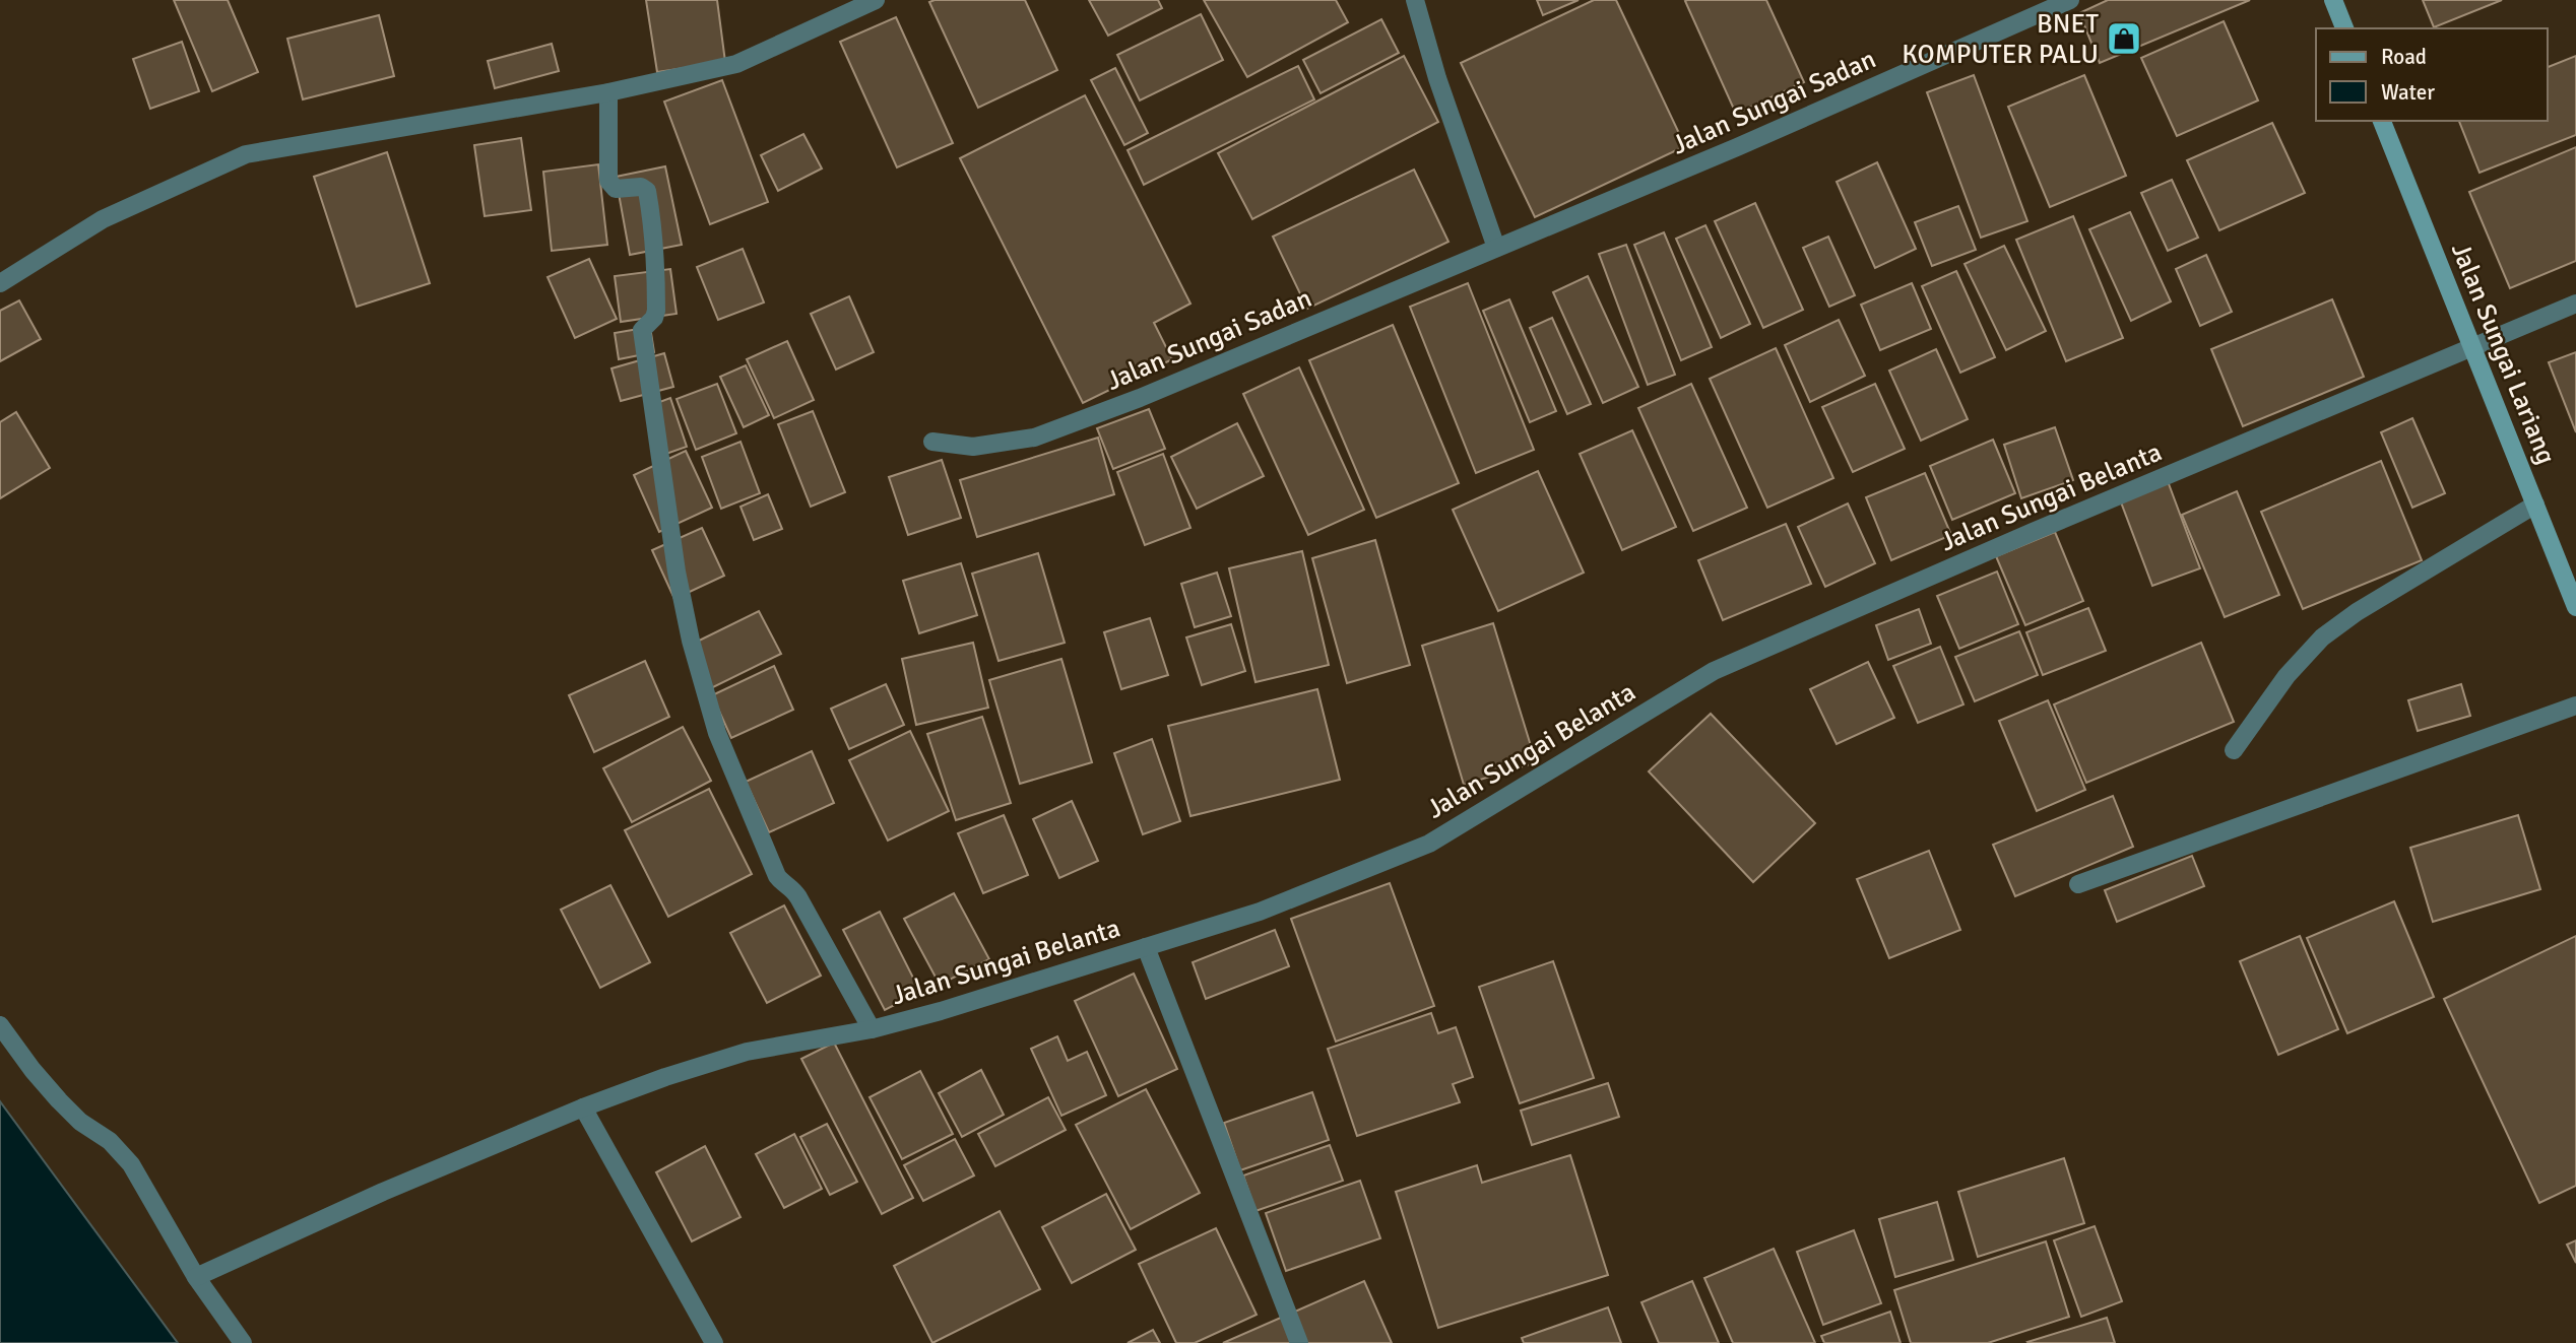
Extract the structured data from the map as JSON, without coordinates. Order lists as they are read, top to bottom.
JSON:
{
  "streets": {
    "street": ["Jalan Sungai Sadan", "Jalan Sungai Lariang", "Jalan Sungai Belanta"]
  },
  "crossings": [
    ["Jalan Sungai Lariang", "Jalan Sungai Belanta"]
  ],
  "places": {
    "shop": ["BNET KOMPUTER PALU"]
  },
  "legend": ["Road", "Water"]
}
